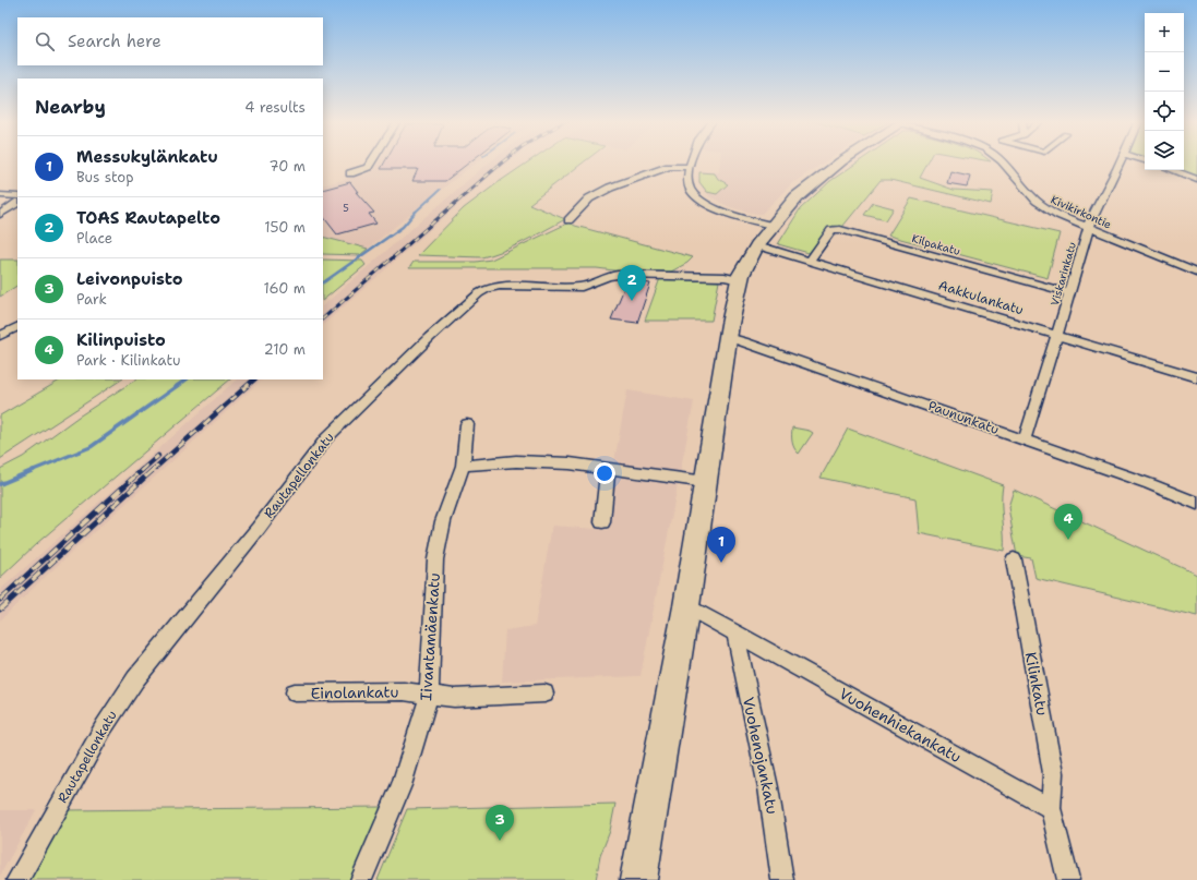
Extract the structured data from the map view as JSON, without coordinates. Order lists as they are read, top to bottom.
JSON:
{
  "streets": {
    "street": [
      "Kivikirkontie",
      "Kilpakatu",
      "Viskarinkatu",
      "Aakkulankatu",
      "Paununkatu",
      "Rautapellonkatu",
      "Iivantamäenkatu",
      "Kilinkatu",
      "Einolankatu",
      "Vuohenhiekankatu",
      "Vuohenojankatu"
    ]
  },
  "crossings": [
    ["Kivikirkontie", "Viskarinkatu"],
    ["Kilpakatu", "Viskarinkatu"],
    ["Kilpakatu", "Aakkulankatu"],
    ["Viskarinkatu", "Aakkulankatu"],
    ["Viskarinkatu", "Paununkatu"],
    ["Iivantamäenkatu", "Einolankatu"],
    ["Kilinkatu", "Vuohenhiekankatu"],
    ["Vuohenhiekankatu", "Vuohenojankatu"]
  ],
  "house_numbers": ["5"],
  "page": {
    "map_buttons": ["+", "−"],
    "search": "Search here",
    "heading": ["Nearby", "4 results"],
    "list": [
      {
        "mark": "1",
        "name": "Messukylänkatu",
        "note": "Bus stop",
        "value": "70 m"
      },
      {
        "mark": "2",
        "name": "TOAS Rautapelto",
        "note": "Place",
        "value": "150 m"
      },
      {
        "mark": "3",
        "name": "Leivonpuisto",
        "note": "Park",
        "value": "160 m"
      },
      {
        "mark": "4",
        "name": "Kilinpuisto",
        "note": "Park · Kilinkatu",
        "value": "210 m"
      }
    ],
    "pins": [
      "2",
      "4",
      "1",
      "3"
    ]
  }
}
